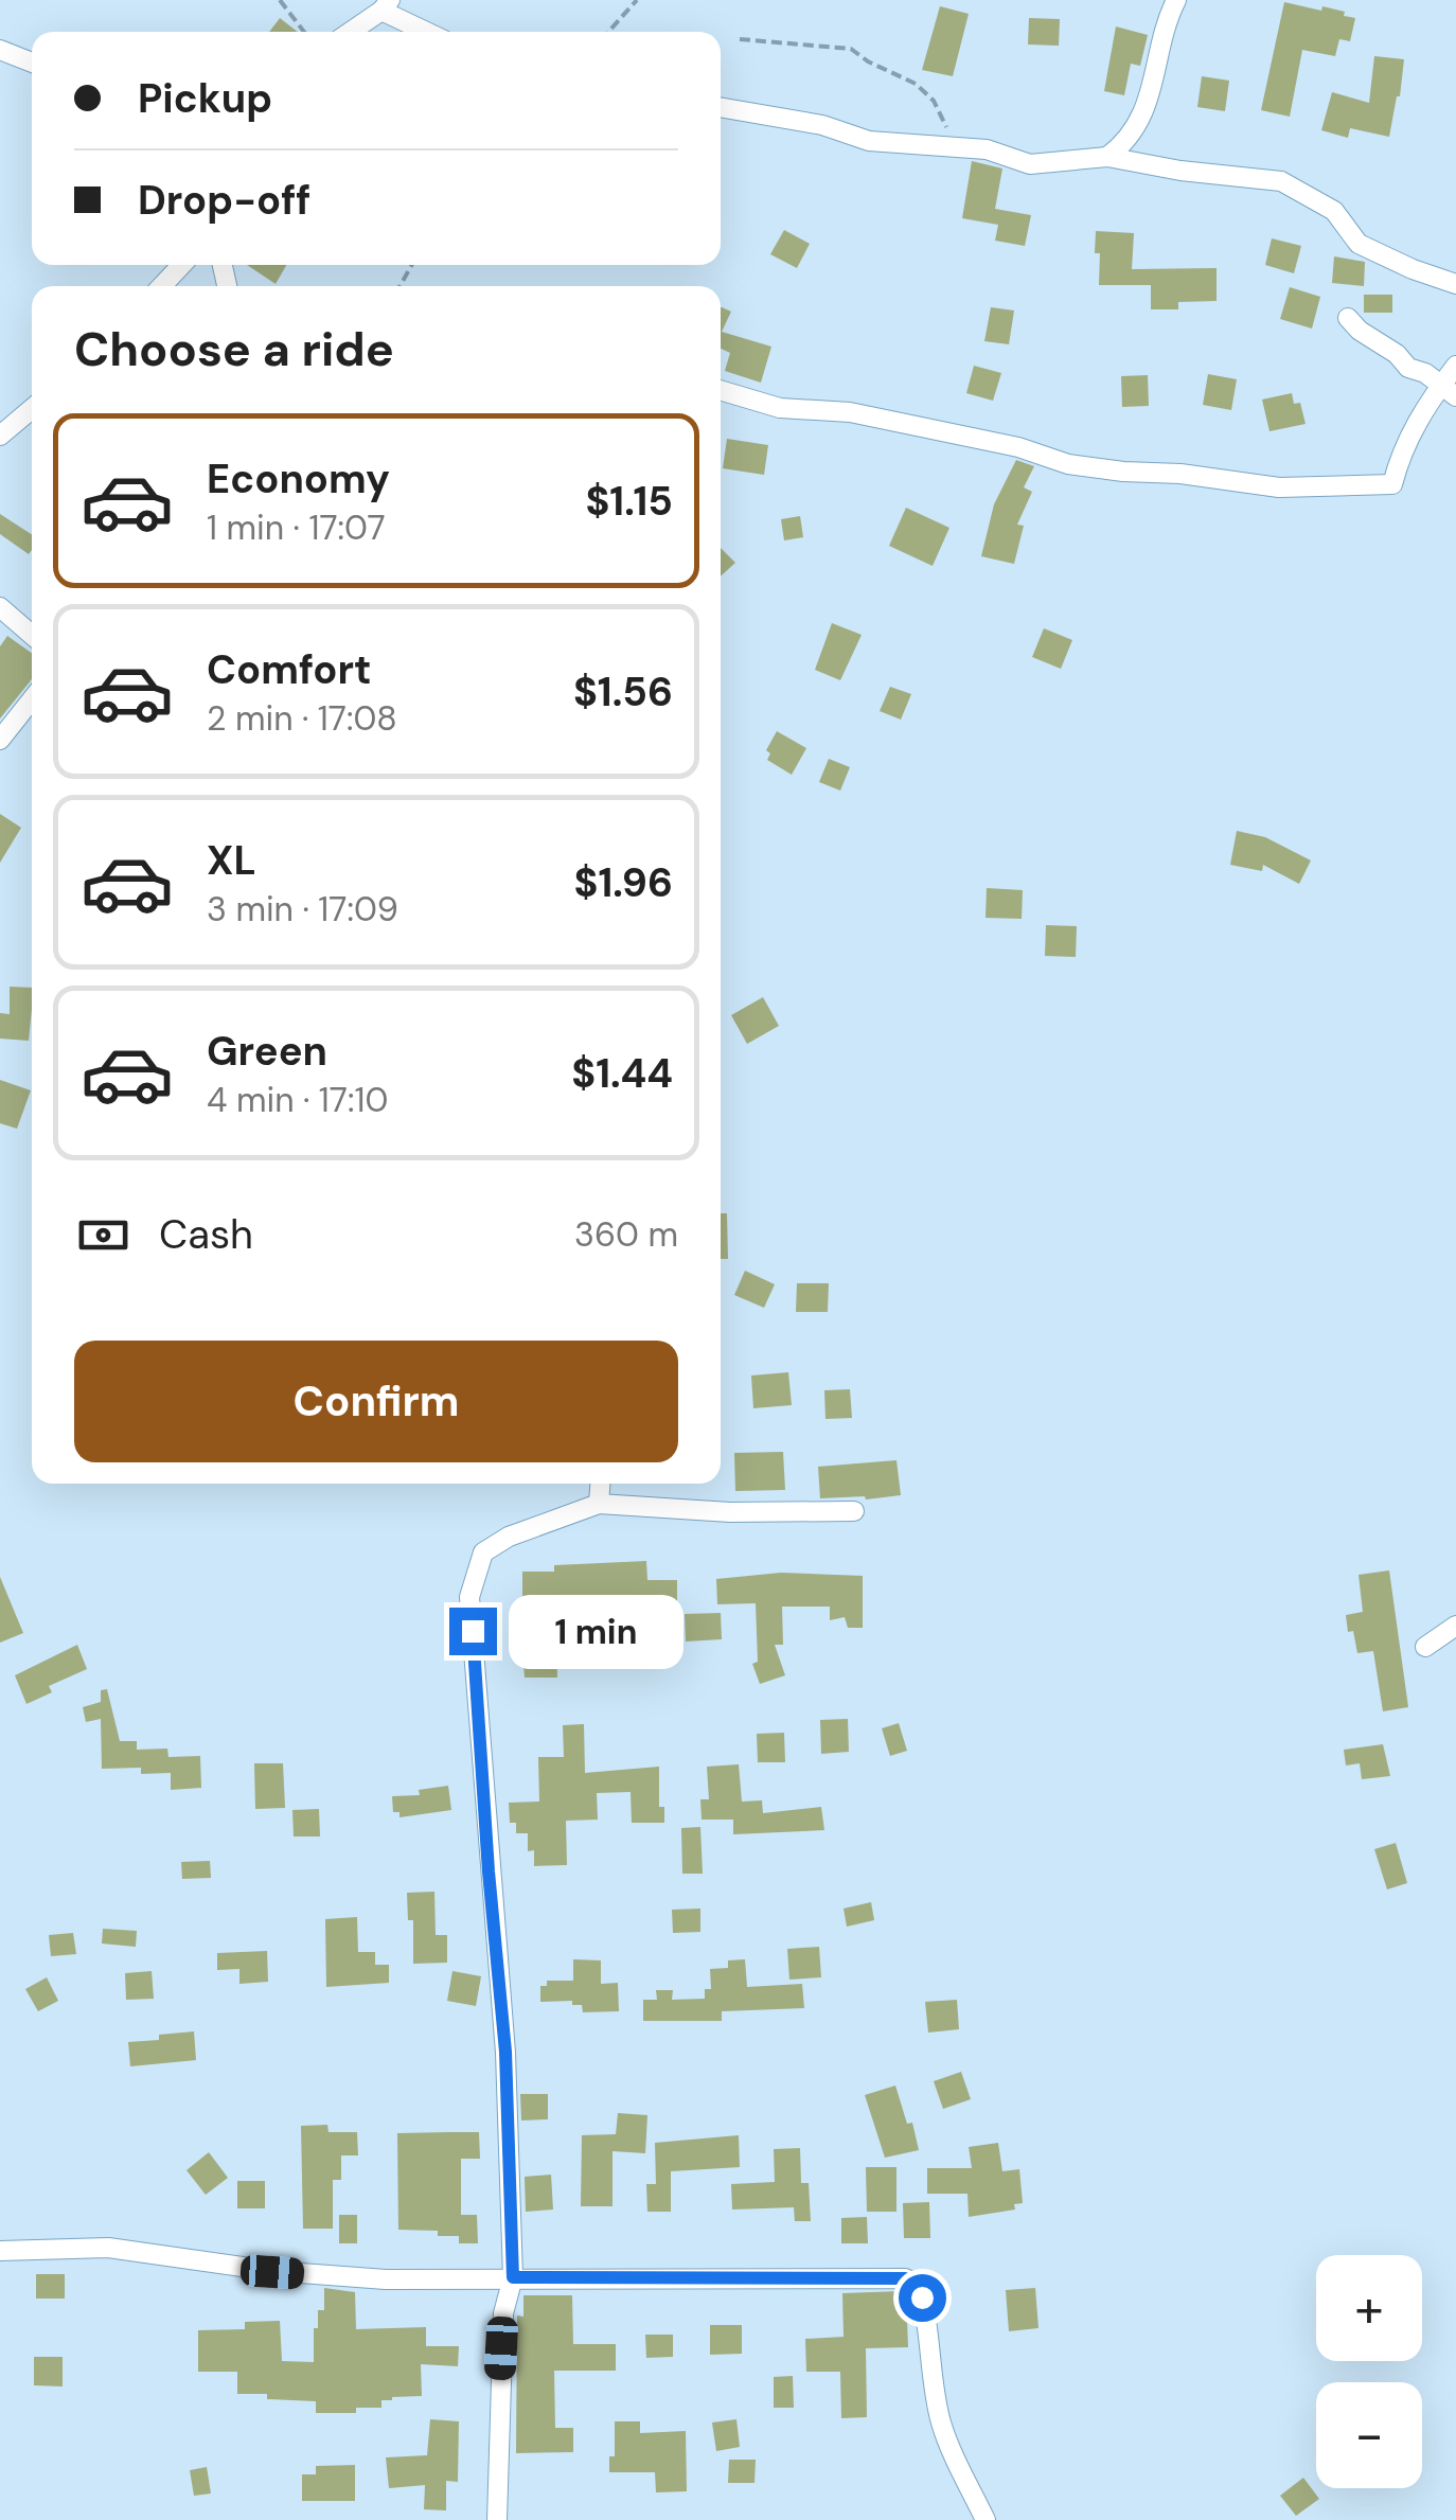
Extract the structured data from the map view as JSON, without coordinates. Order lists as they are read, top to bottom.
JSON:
{
  "page": {
    "banner": ["Pickup", "Drop-off"],
    "heading": "Choose a ride",
    "list": [
      {
        "name": "Economy",
        "note": "1 min · 17:07",
        "value": "$1.15"
      },
      {
        "name": "Comfort",
        "note": "2 min · 17:08",
        "value": "$1.56"
      },
      {
        "name": "XL",
        "note": "3 min · 17:09",
        "value": "$1.96"
      },
      {
        "name": "Green",
        "note": "4 min · 17:10",
        "value": "$1.44"
      }
    ],
    "pay": ["Cash", "360 m"],
    "buttons": "Confirm",
    "bubble": "1 min",
    "map_buttons": ["+", "−"]
  }
}
